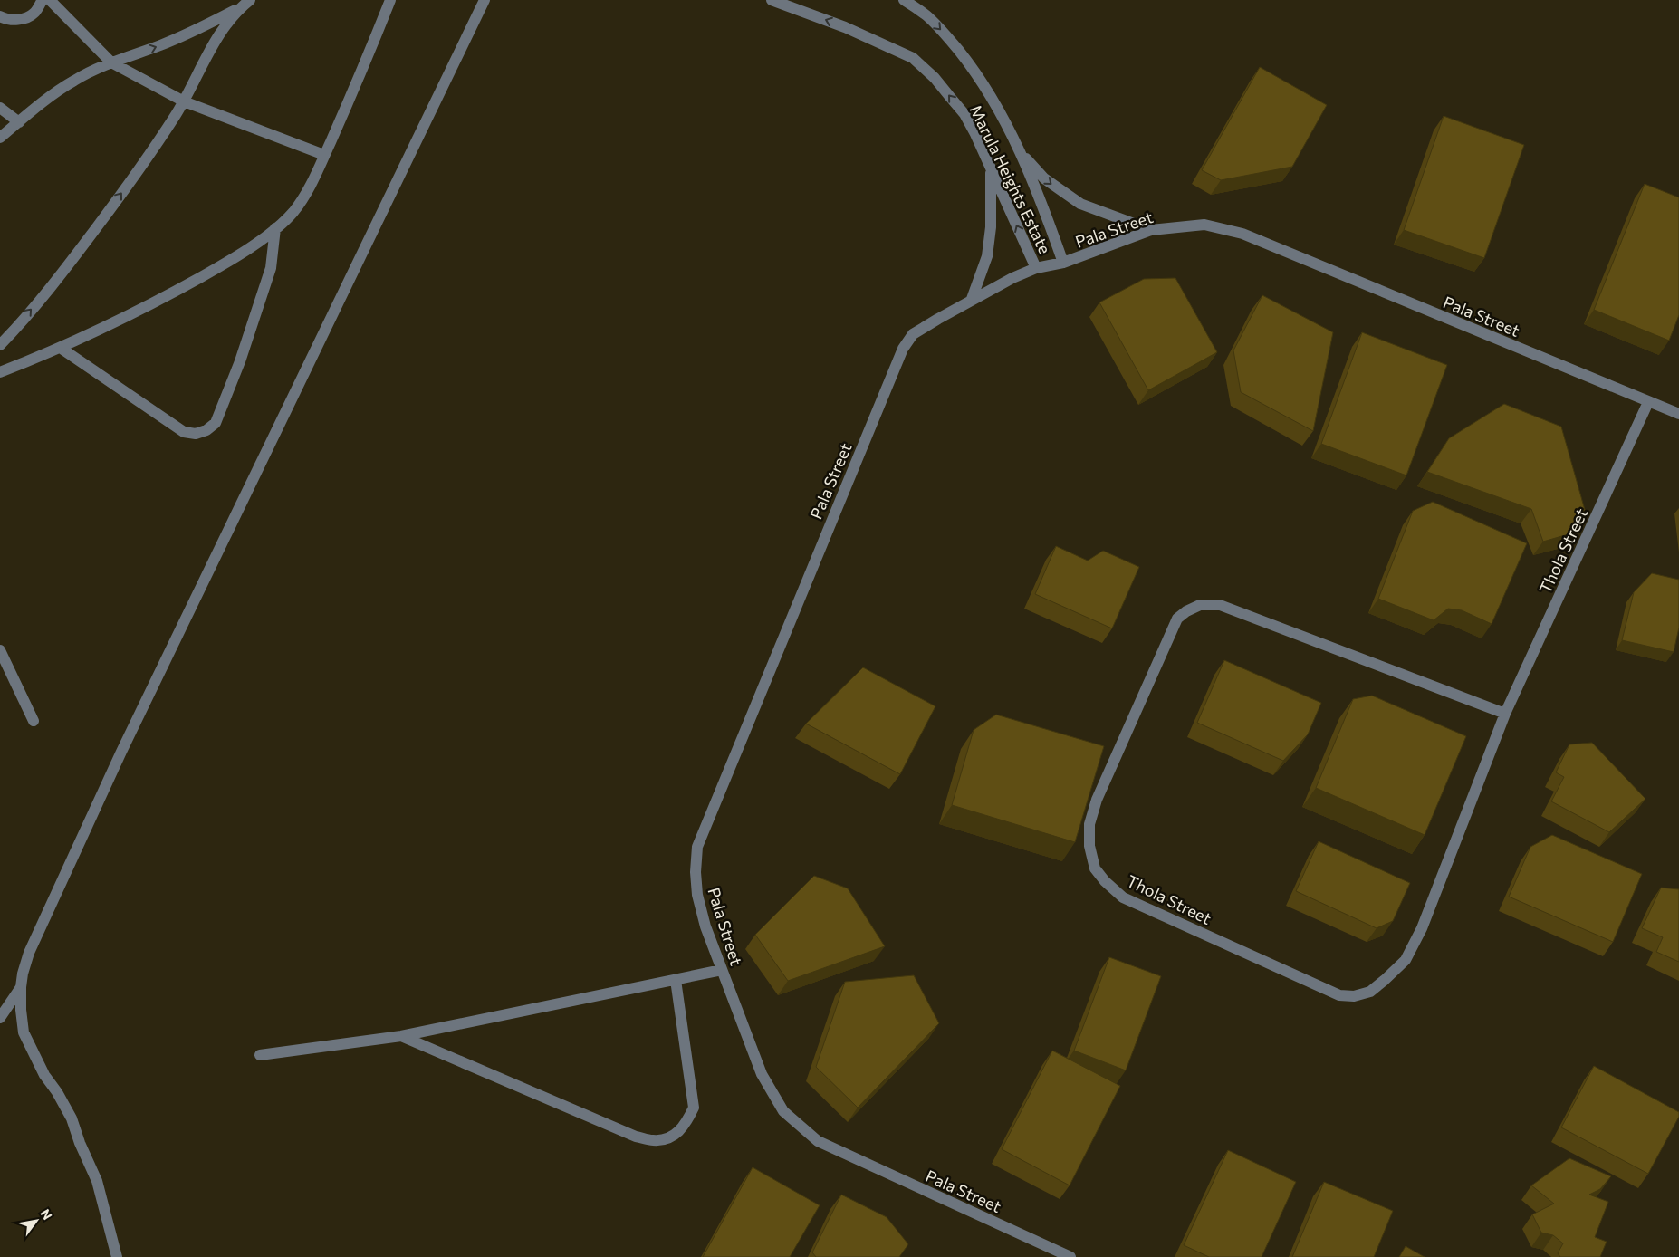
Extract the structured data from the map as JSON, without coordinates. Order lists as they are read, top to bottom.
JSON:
{
  "streets": {
    "street": ["Marula Heights Estate", "Pala Street", "Thola Street"]
  },
  "crossings": [
    ["Marula Heights Estate", "Pala Street"],
    ["Pala Street", "Thola Street"]
  ],
  "north": "top right"
}
